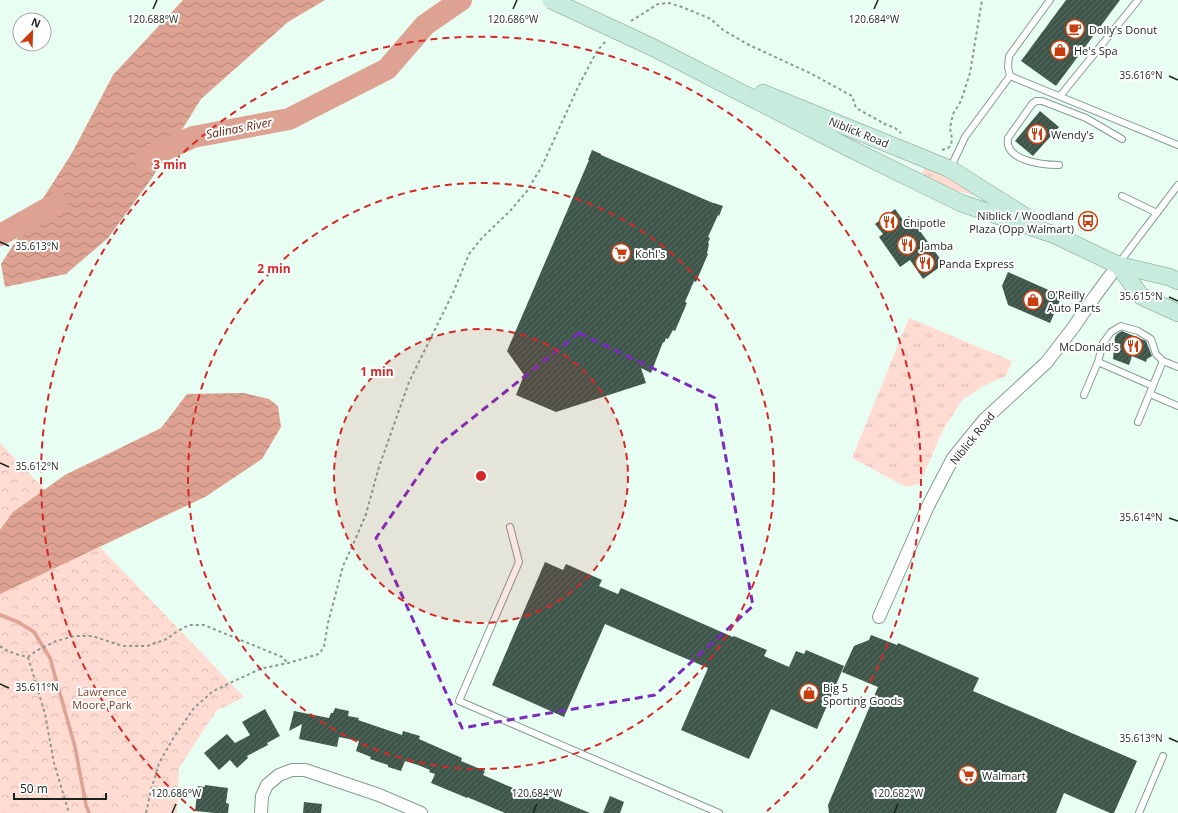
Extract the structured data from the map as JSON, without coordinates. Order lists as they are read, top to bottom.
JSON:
{
  "streets": {
    "main road": ["Niblick Road"]
  },
  "water": ["Salinas River"],
  "parks": ["Lawrence Moore Park"],
  "places": {
    "cafe": ["Dolly's Donut"],
    "shop": ["He's Spa", "O'Reilly Auto Parts", "Big 5 Sporting Goods"],
    "restaurant": [
      "Wendy's",
      "Chipotle",
      "Jamba",
      "Panda Express",
      "McDonald's"
    ],
    "bus stop": ["Niblick / Woodland Plaza (Opp Walmart)"],
    "supermarket": ["Kohl's", "Walmart"]
  },
  "scale_bar": "50 m",
  "north": "top right",
  "coordinates": [
    "120.688°W",
    "120.686°W",
    "120.684°W",
    "35.616°N",
    "35.613°N",
    "35.615°N",
    "35.612°N",
    "35.614°N",
    "35.611°N",
    "120.682°W"
  ],
  "rings": ["3 min", "2 min", "1 min"]
}
